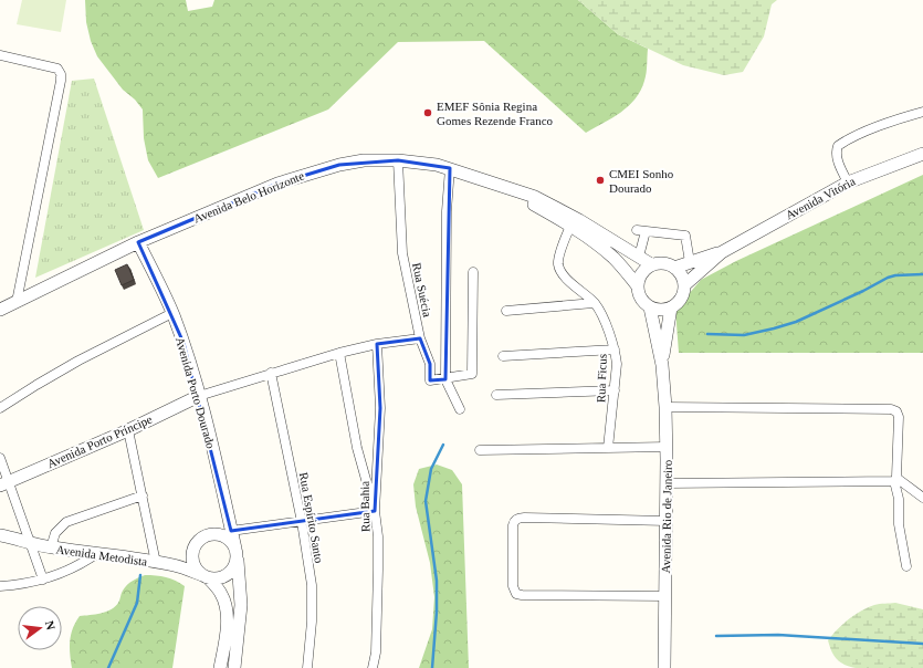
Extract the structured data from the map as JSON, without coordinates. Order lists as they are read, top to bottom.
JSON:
{
  "streets": {
    "street": [
      "Avenida Belo Horizonte",
      "Avenida Vitória",
      "Rua Suécia",
      "Rua Ficus",
      "Avenida Porto Dourado",
      "Avenida Porto Príncipe",
      "Rua Bahia",
      "Avenida Rio de Janeiro",
      "Rua Espírito Santo",
      "Avenida Metodista"
    ]
  },
  "crossings": [
    ["Avenida Belo Horizonte", "Avenida Vitória"],
    ["Avenida Belo Horizonte", "Rua Suécia"],
    ["Avenida Belo Horizonte", "Rua Ficus"],
    ["Avenida Belo Horizonte", "Avenida Porto Dourado"],
    ["Avenida Belo Horizonte", "Avenida Rio de Janeiro"],
    ["Avenida Vitória", "Avenida Rio de Janeiro"],
    ["Avenida Porto Dourado", "Avenida Porto Príncipe"],
    ["Avenida Porto Dourado", "Avenida Metodista"]
  ],
  "places": ["EMEF Sônia Regina Gomes Rezende Franco", "CMEI Sonho Dourado"],
  "north": "right"
}
